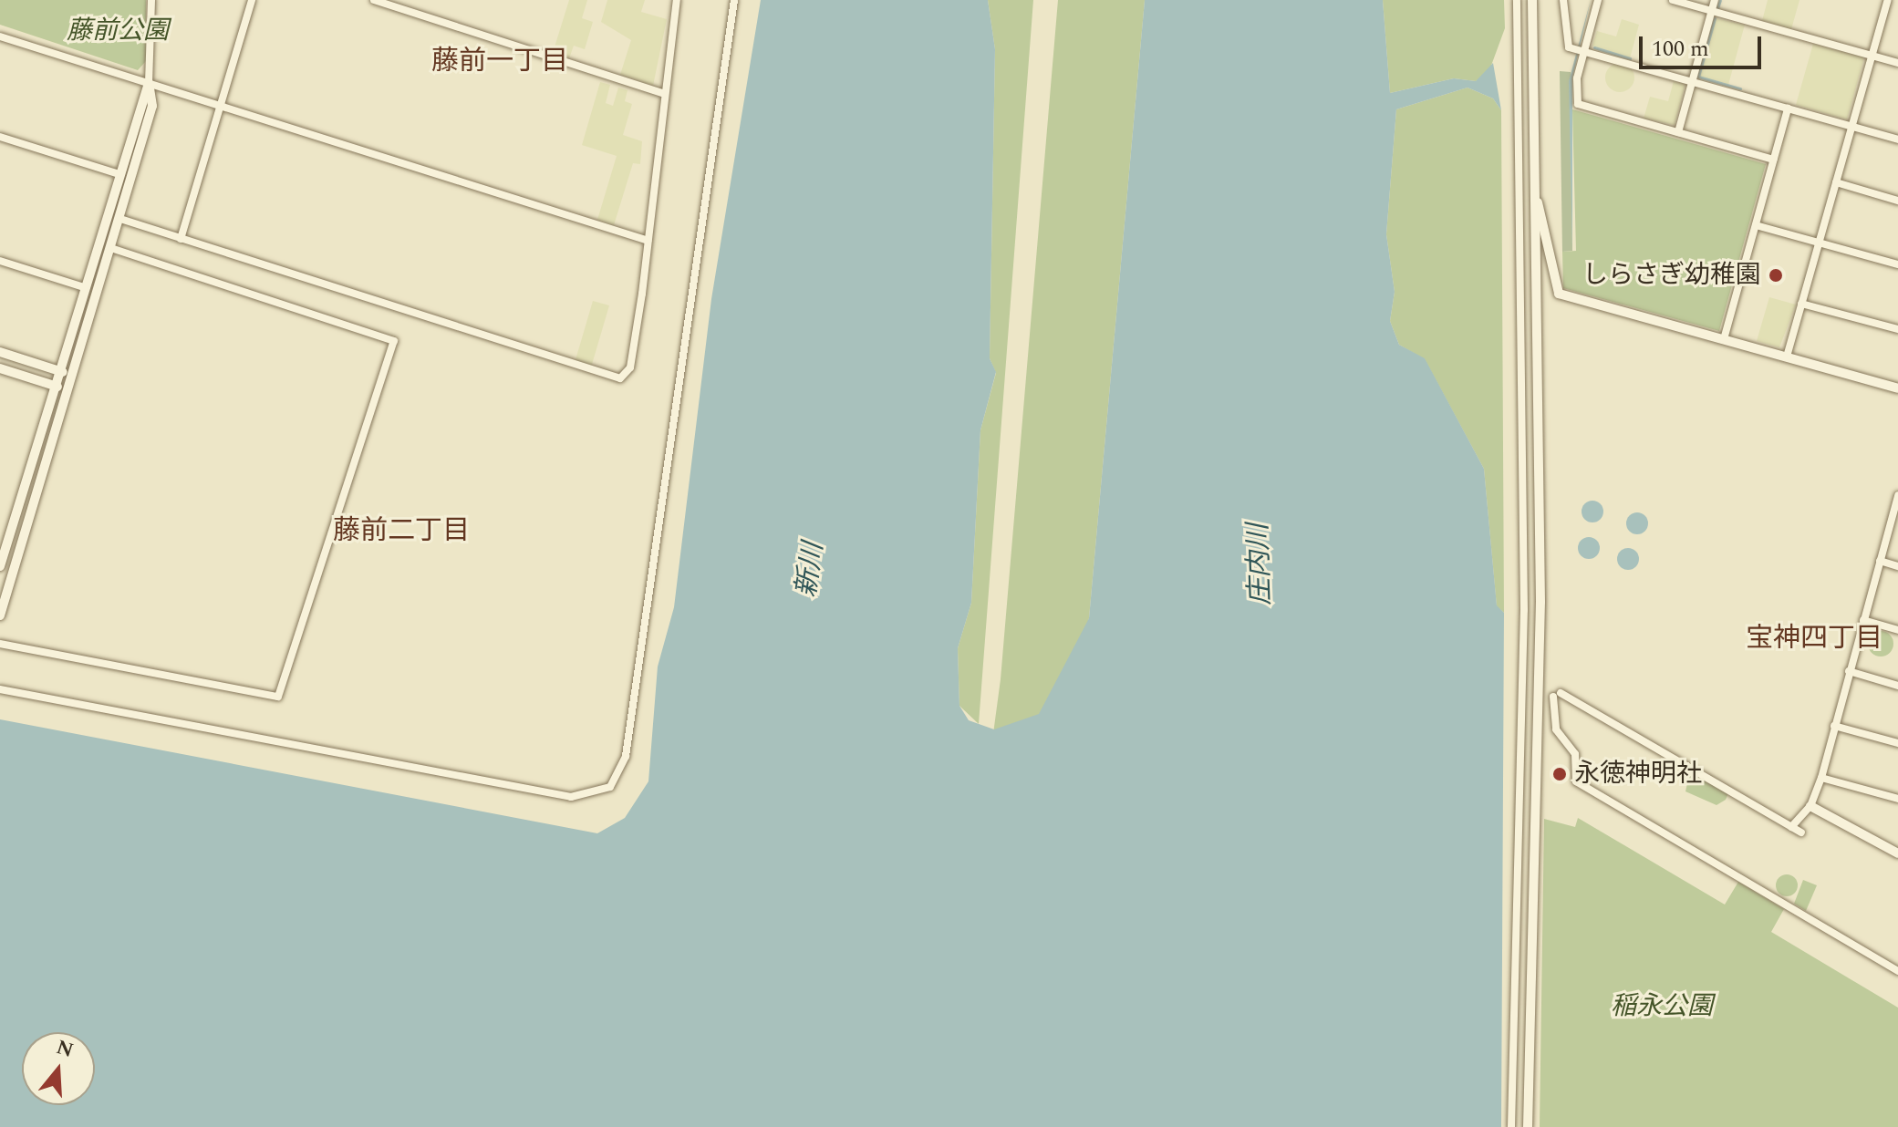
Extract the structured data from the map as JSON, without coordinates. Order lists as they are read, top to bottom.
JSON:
{
  "districts": ["藤前一丁目", "藤前二丁目", "宝神四丁目"],
  "water": ["庄内川", "新川"],
  "parks": ["藤前公園", "稲永公園"],
  "places": ["しらさぎ幼稚園", "永徳神明社"],
  "scale_bar": "100 m",
  "north": "top"
}
